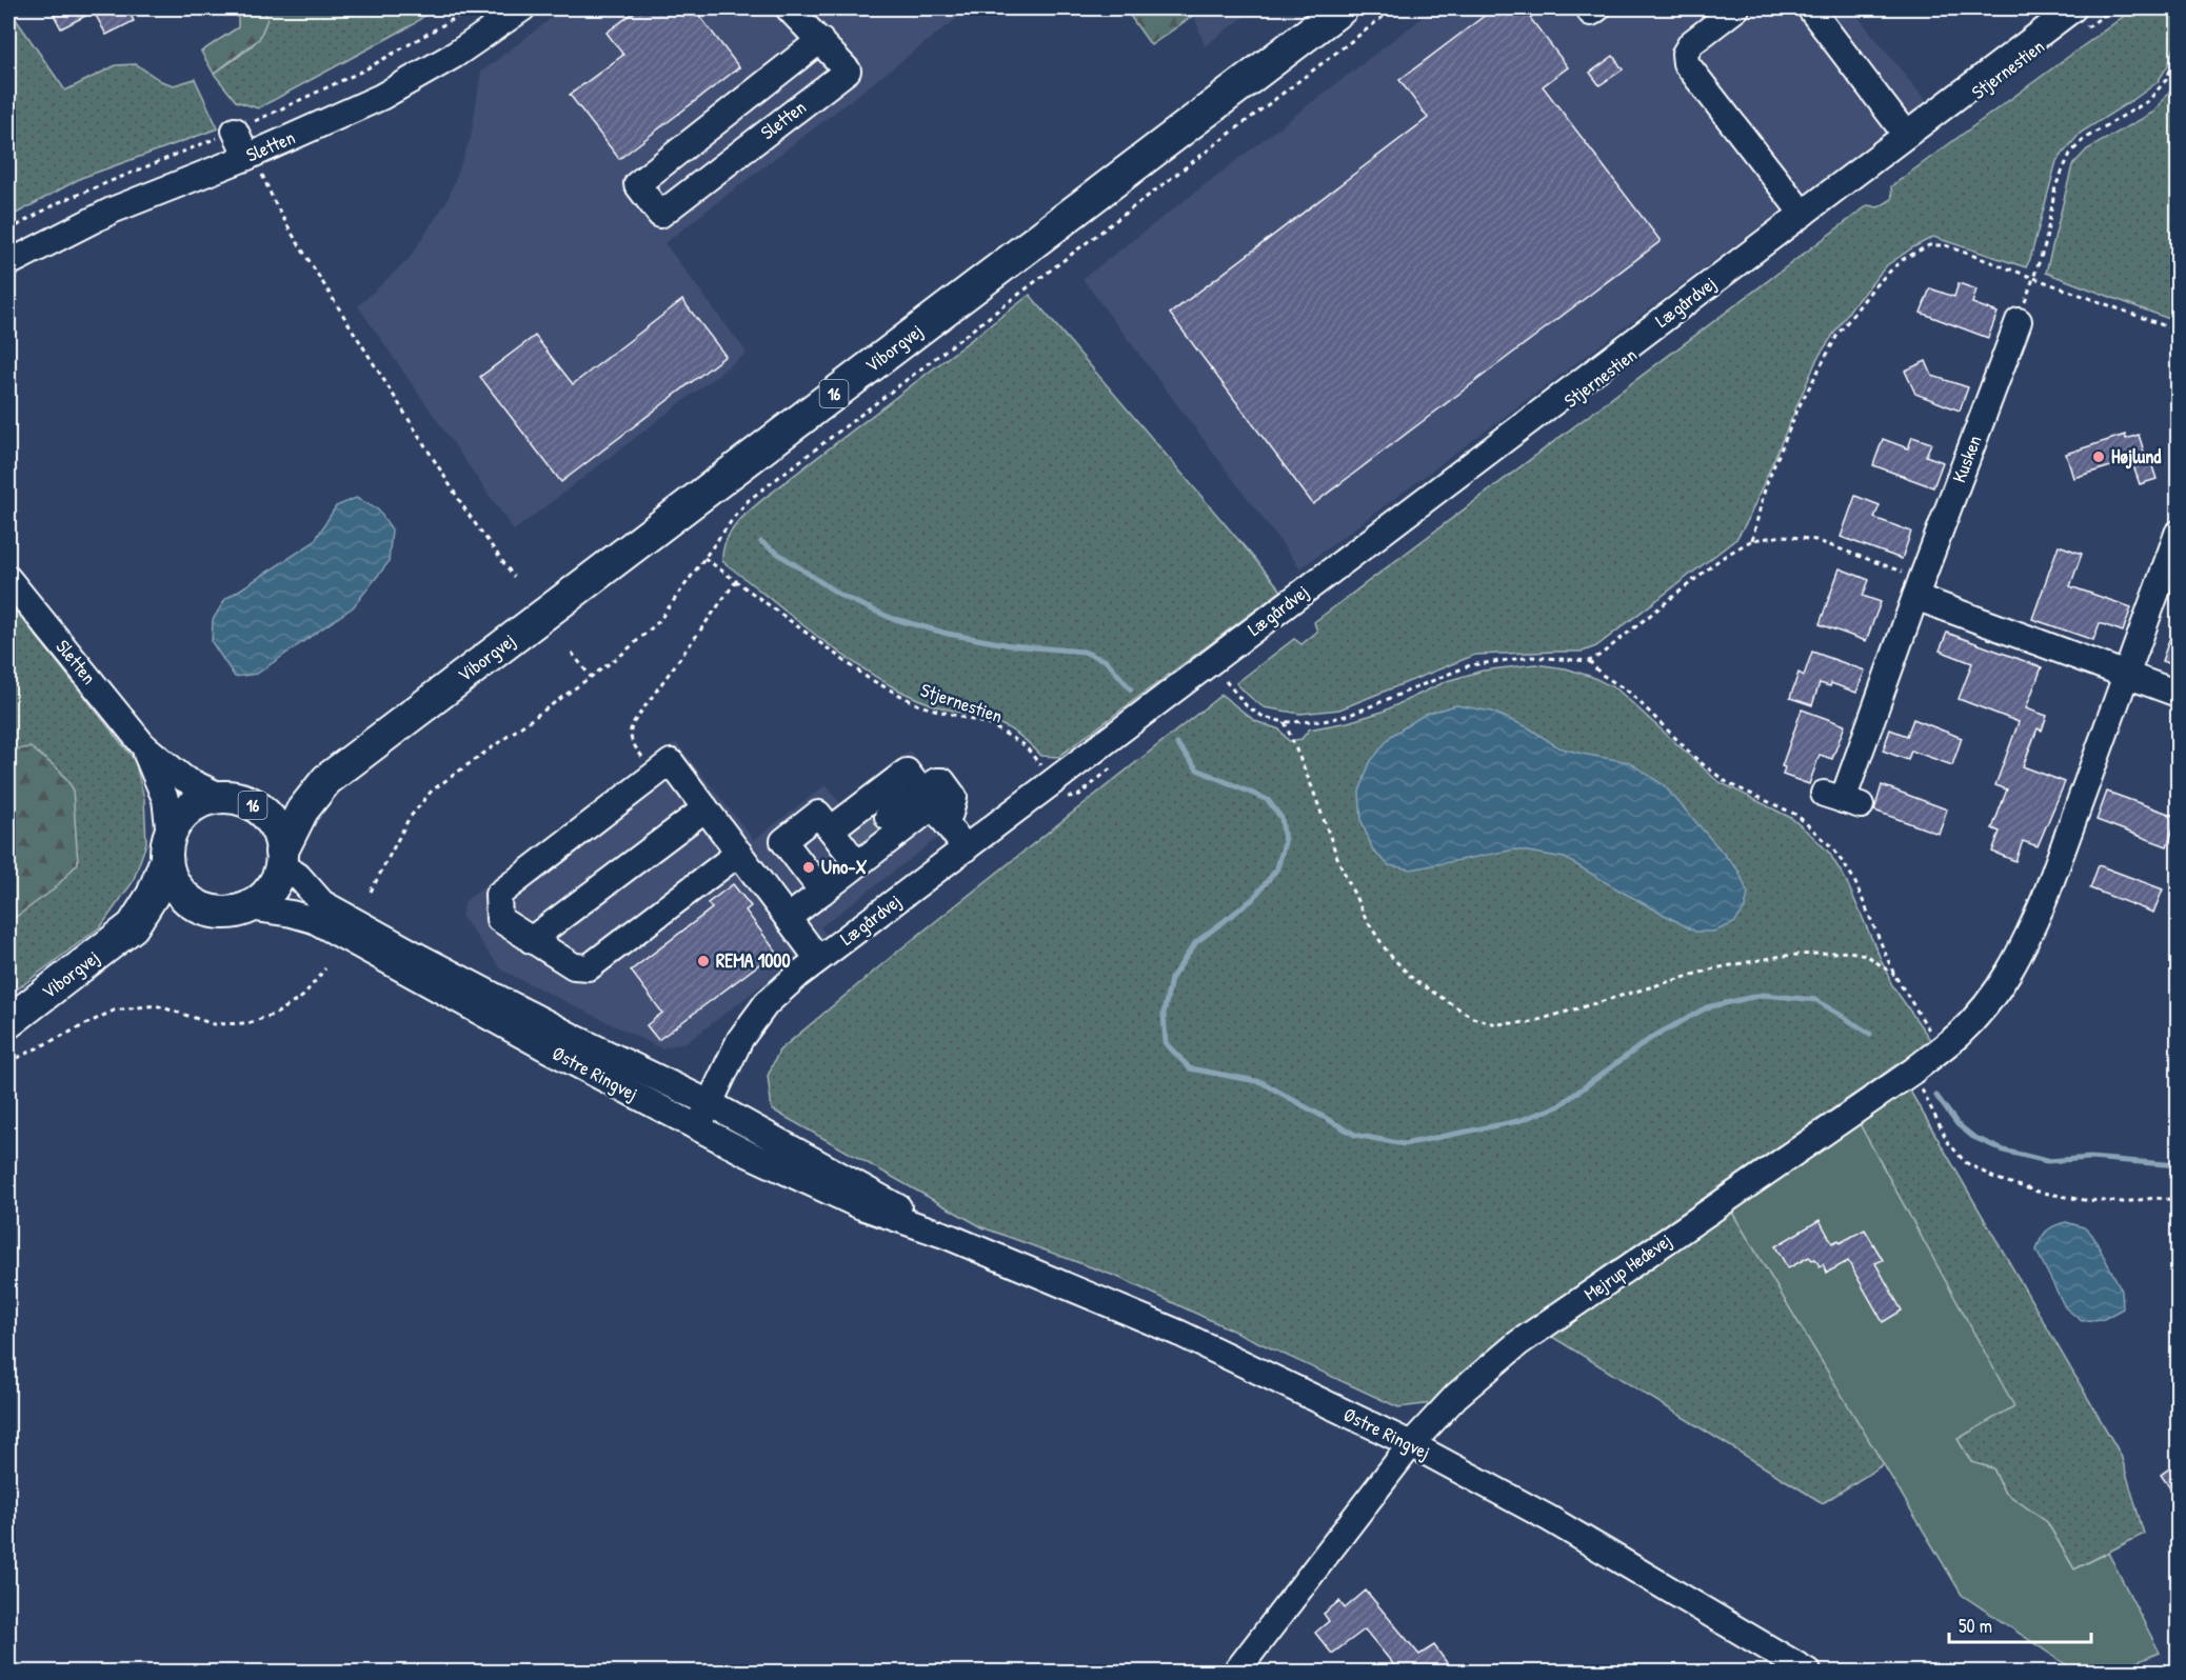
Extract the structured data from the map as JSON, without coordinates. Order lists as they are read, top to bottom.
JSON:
{
  "streets": {
    "main road": ["Viborgvej", "16"],
    "street": [
      "Sletten",
      "Lægårdvej",
      "Kusken",
      "Østre Ringvej",
      "Mejrup Hedevej"
    ],
    "path": ["Stjernestien"]
  },
  "crossings": [
    ["Stjernestien", "Lægårdvej"],
    ["Sletten", "Viborgvej"],
    ["Sletten", "16"],
    ["Sletten", "Østre Ringvej"],
    ["Lægårdvej", "Østre Ringvej"],
    ["Viborgvej", "16"],
    ["Viborgvej", "Østre Ringvej"],
    ["16", "Østre Ringvej"],
    ["Østre Ringvej", "Mejrup Hedevej"]
  ],
  "places": ["Højlund", "Uno-X", "REMA 1000"],
  "scale_bar": "50 m"
}
